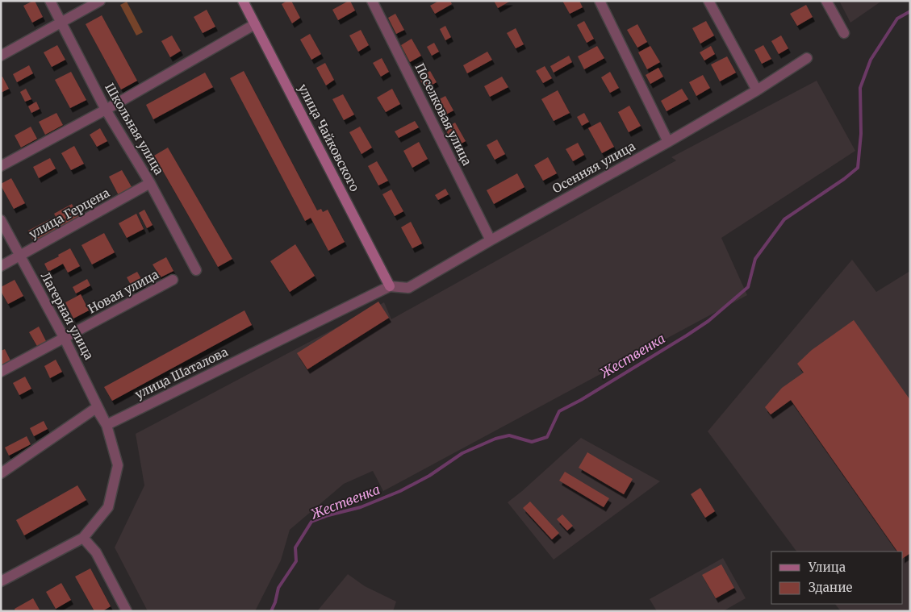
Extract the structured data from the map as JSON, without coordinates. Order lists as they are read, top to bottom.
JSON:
{
  "streets": {
    "street": [
      "Поселковая улица",
      "Школьная улица",
      "улица Чайковского",
      "Осенняя улица",
      "улица Герцена",
      "Новая улица",
      "Лагерная улица",
      "улица Шаталова"
    ]
  },
  "crossings": [
    ["Поселковая улица", "Осенняя улица"],
    ["Школьная улица", "улица Герцена"],
    ["улица Чайковского", "Осенняя улица"],
    ["улица Чайковского", "улица Шаталова"],
    ["Осенняя улица", "улица Шаталова"],
    ["улица Герцена", "Лагерная улица"],
    ["Новая улица", "Лагерная улица"],
    ["Лагерная улица", "улица Шаталова"]
  ],
  "water": ["Жественка"],
  "legend": ["Улица", "Здание"]
}
